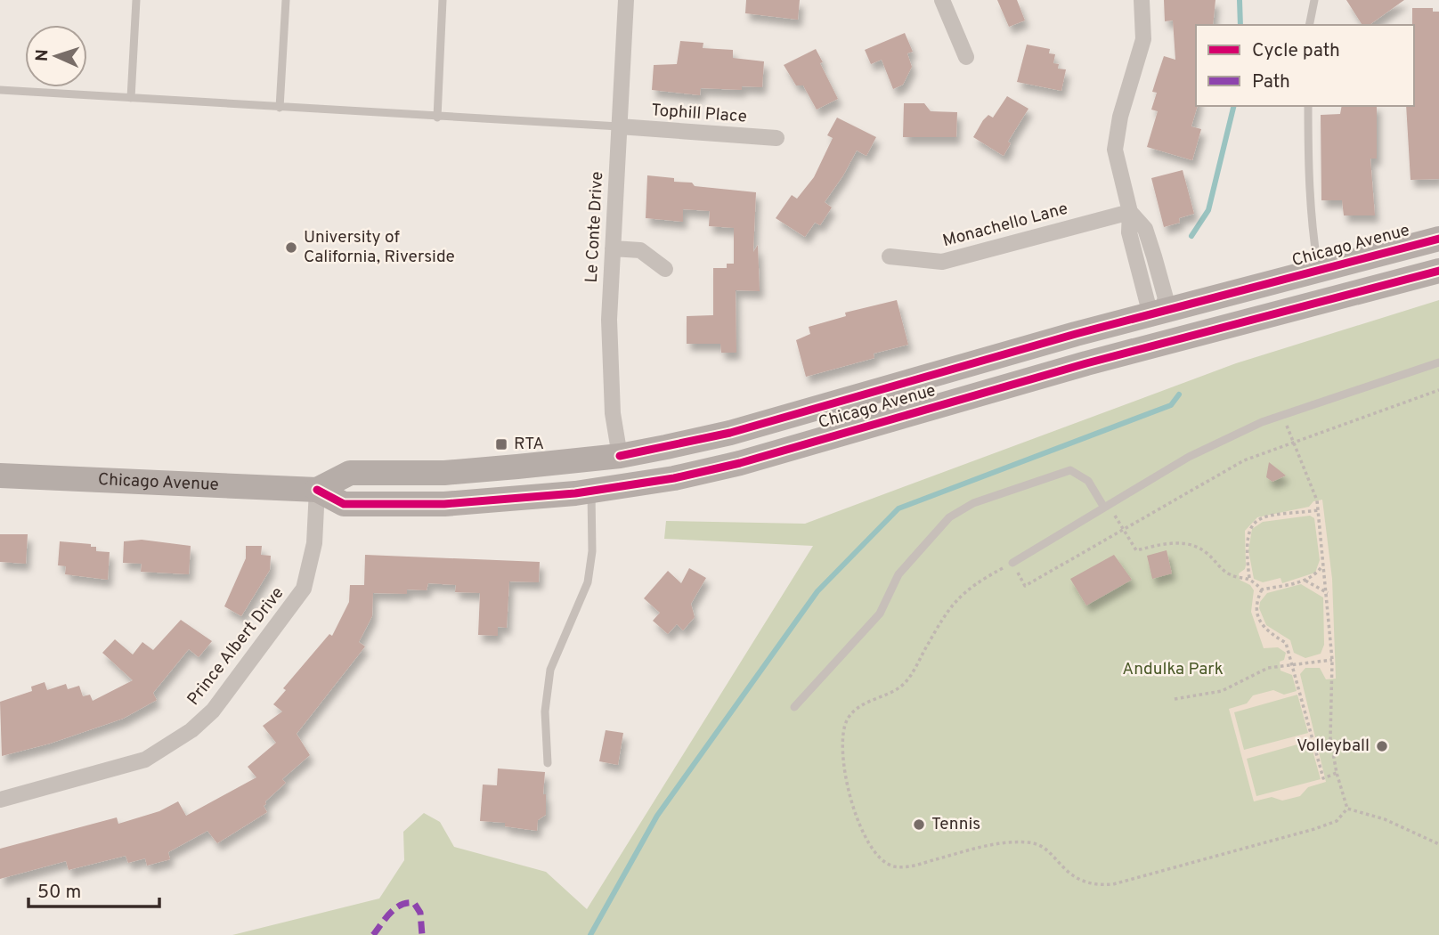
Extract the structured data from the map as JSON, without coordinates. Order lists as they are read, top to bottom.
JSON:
{
  "streets": {
    "main road": ["Chicago Avenue"],
    "street": [
      "Tophill Place",
      "Monachello Lane",
      "Le Conte Drive",
      "Prince Albert Drive"
    ]
  },
  "crossings": [
    ["Tophill Place", "Le Conte Drive"],
    ["Le Conte Drive", "Chicago Avenue"],
    ["Chicago Avenue", "Prince Albert Drive"]
  ],
  "parks": ["Andulka Park"],
  "places": {
    "other": ["University of California, Riverside", "Volleyball", "Tennis"],
    "transit": ["RTA"]
  },
  "legend": ["Cycle path", "Path"],
  "scale_bar": "50 m",
  "north": "left"
}
